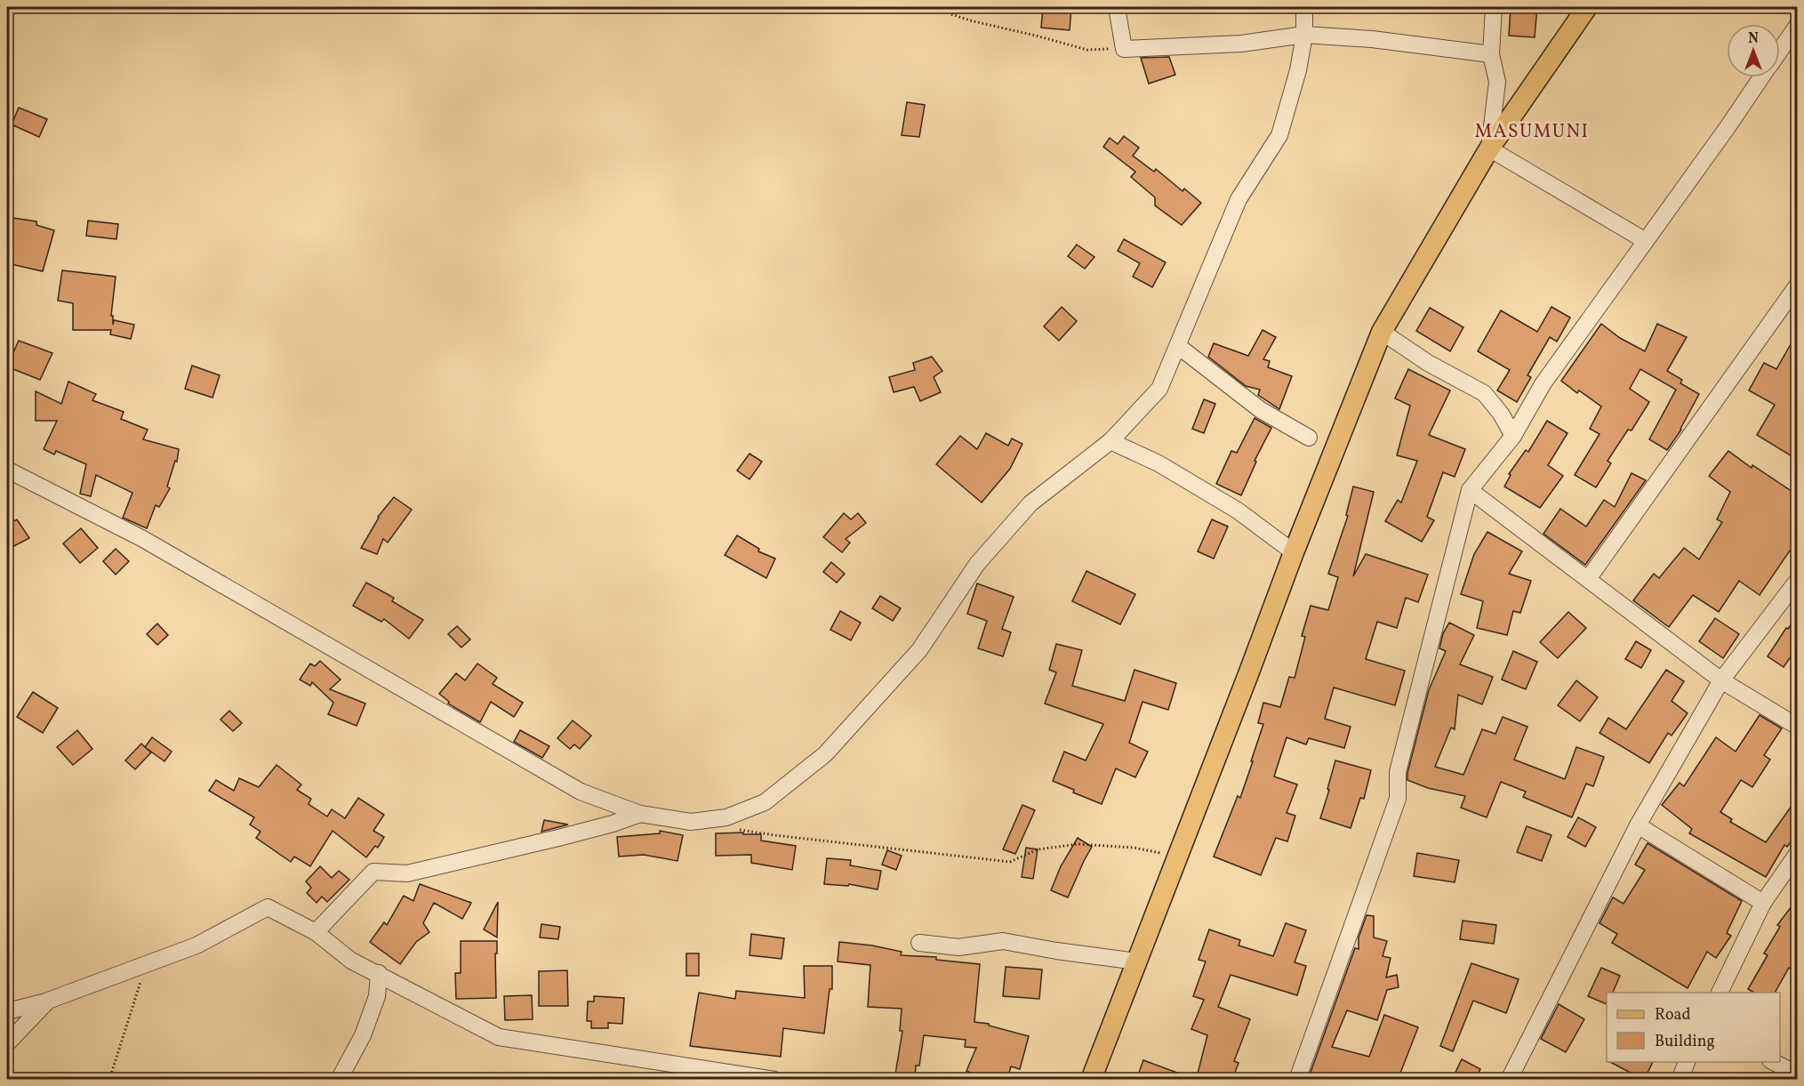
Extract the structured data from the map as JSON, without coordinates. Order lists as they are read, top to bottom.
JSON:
{
  "districts": ["MASUMUNI"],
  "legend": ["Road", "Building"],
  "north": "top"
}
